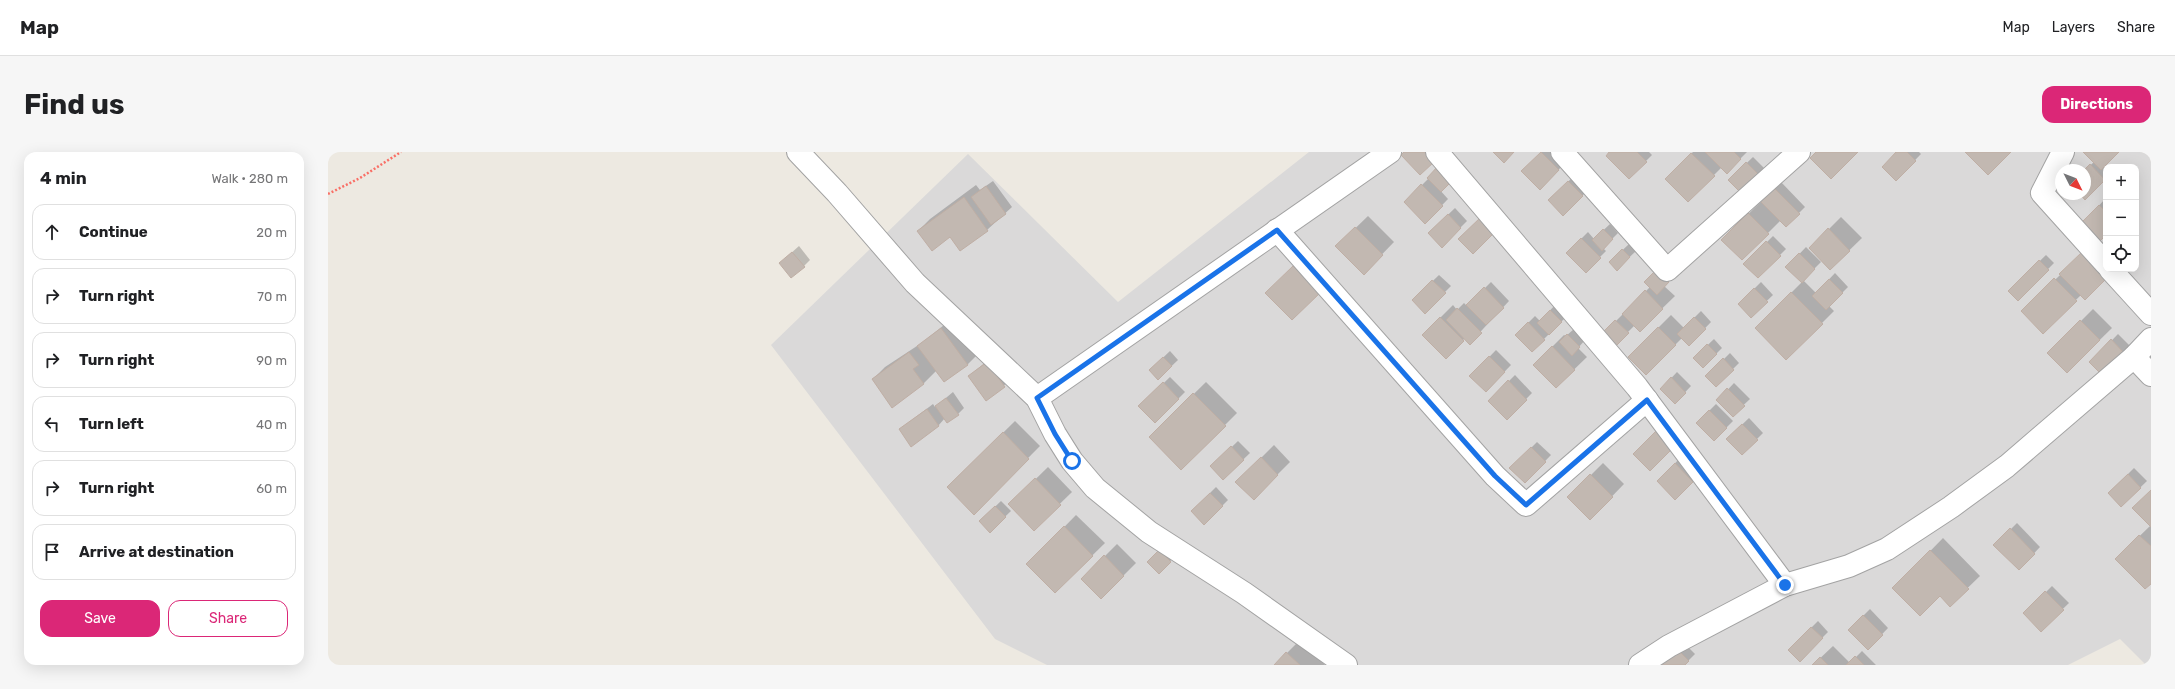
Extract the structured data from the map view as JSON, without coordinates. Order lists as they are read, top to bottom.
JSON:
{
  "north": "bottom right",
  "page": {
    "header": "Map",
    "nav": ["Map", "Layers", "Share"],
    "buttons": [
      "Directions",
      ["Save", "Share"]
    ],
    "title": "Find us",
    "heading": ["4 min", "Walk · 280 m"],
    "map_buttons": ["+", "−"],
    "list": [
      ["Continue", "20 m"],
      ["Turn right", "70 m"],
      ["Turn right", "90 m"],
      ["Turn left", "40 m"],
      ["Turn right", "60 m"],
      "Arrive at destination"
    ]
  }
}
